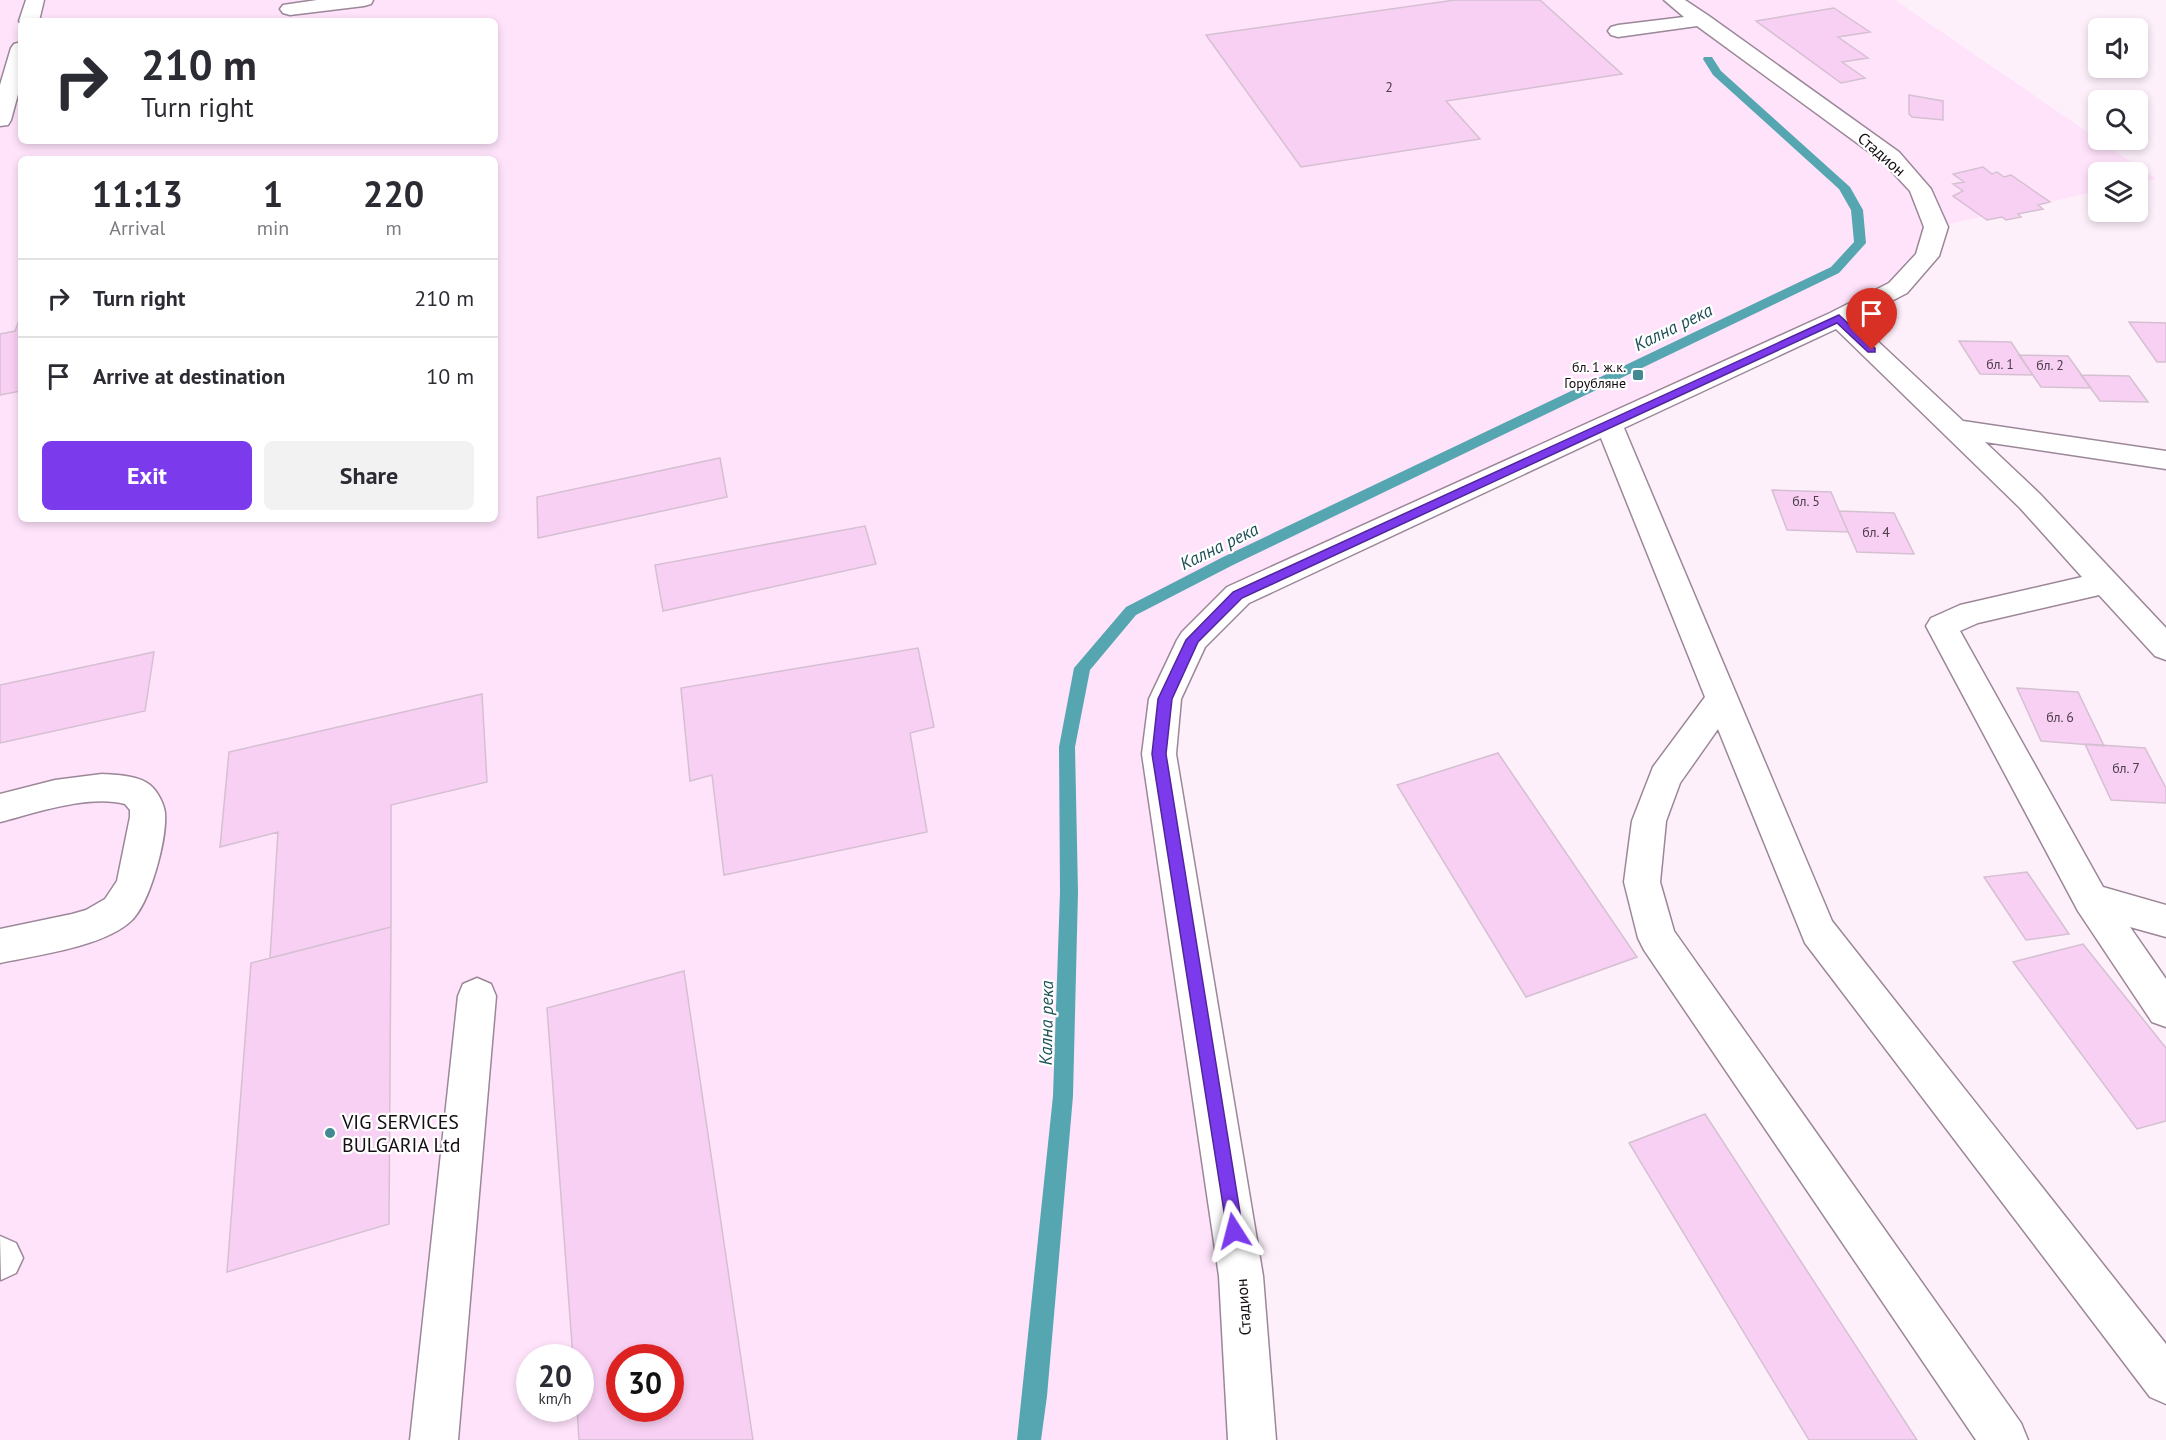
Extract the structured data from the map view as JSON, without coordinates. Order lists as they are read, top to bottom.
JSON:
{
  "streets": {
    "street": ["Стадион"]
  },
  "water": ["Кална река"],
  "places": {
    "transit": ["бл. 1 ж.к. Горубляне"],
    "other": ["VIG SERVICES BULGARIA Ltd"]
  },
  "house_numbers": [
    "2",
    "бл. 1",
    "бл. 2",
    "бл. 5",
    "бл. 4",
    "бл. 6",
    "бл. 7"
  ],
  "page": {
    "turn": ["210 m", "Turn right"],
    "eta": [
      "11:13",
      "Arrival",
      "1",
      "min",
      "220",
      "m"
    ],
    "list": [
      {
        "name": "Turn right",
        "value": "210 m"
      },
      {
        "name": "Arrive at destination",
        "value": "10 m"
      }
    ],
    "buttons": ["Exit", "Share"],
    "speed": "20 km/h",
    "limit": "30"
  }
}
